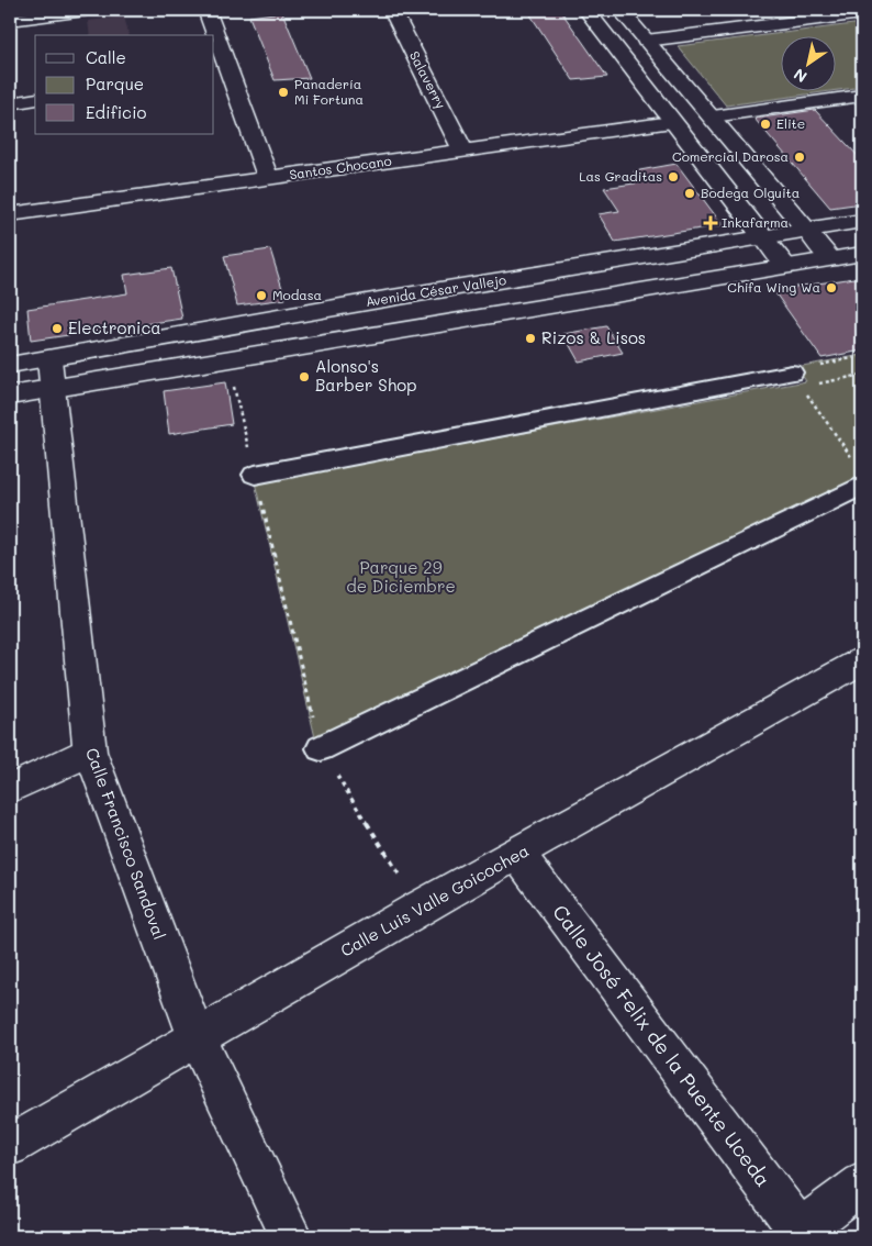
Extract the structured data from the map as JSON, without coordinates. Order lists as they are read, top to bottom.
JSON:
{
  "streets": {
    "street": [
      "Salaverry",
      "Santos Chocano",
      "Avenida César Vallejo",
      "Calle Francisco Sandoval",
      "Calle Luis Valle Goicochea",
      "Calle José Felix de la Puente Uceda"
    ]
  },
  "crossings": [
    ["Salaverry", "Santos Chocano"],
    ["Avenida César Vallejo", "Calle Francisco Sandoval"],
    ["Calle Francisco Sandoval", "Calle Luis Valle Goicochea"],
    ["Calle Luis Valle Goicochea", "Calle José Felix de la Puente Uceda"]
  ],
  "parks": ["Parque 29 de Diciembre"],
  "places": {
    "other": [
      "Panadería Mi Fortuna",
      "Elite",
      "Comercial Darosa",
      "Las Graditas",
      "Bodega Olguita",
      "Chifa Wing Wa",
      "Modasa",
      "Electronica",
      "Rizos & Lisos",
      "Alonso's Barber Shop"
    ],
    "health": ["Inkafarma"]
  },
  "legend": ["Calle", "Parque", "Edificio"],
  "north": "bottom left"
}
